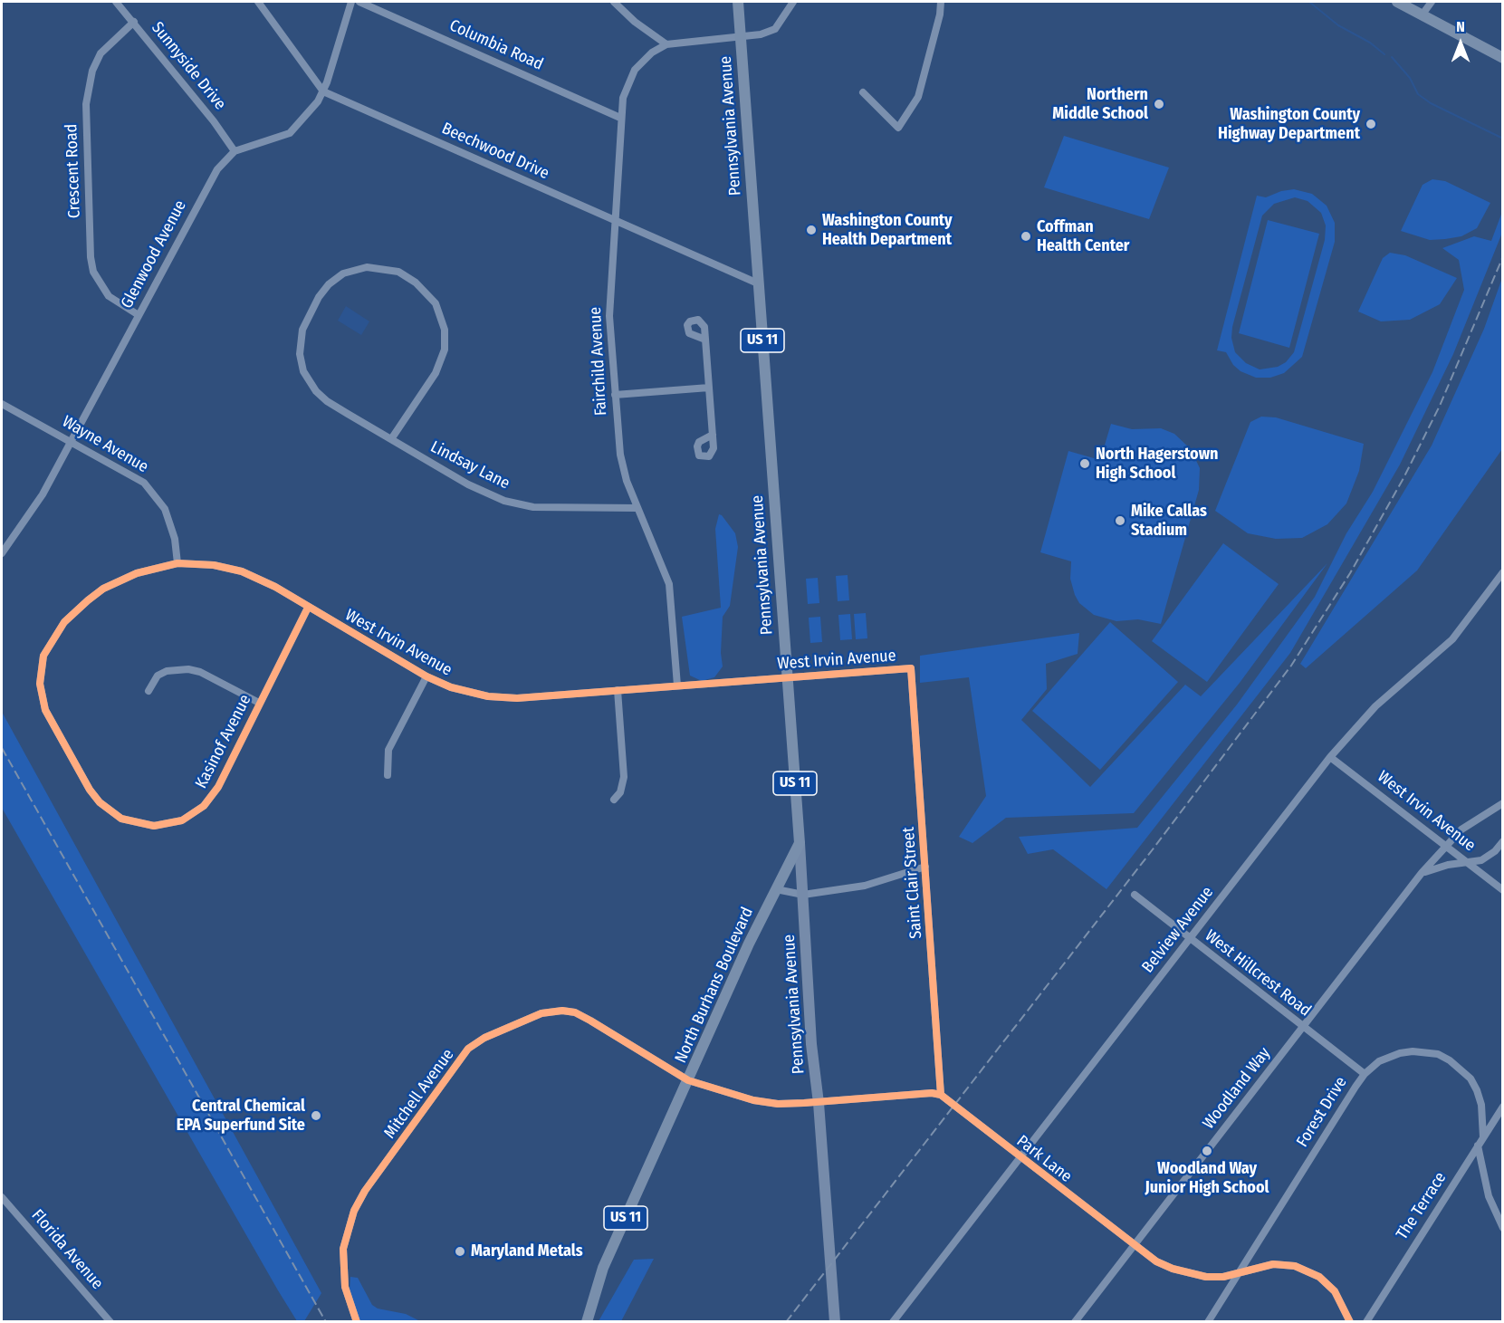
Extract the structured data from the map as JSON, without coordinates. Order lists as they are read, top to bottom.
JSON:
{
  "streets": {
    "main road": ["Pennsylvania Avenue", "US 11", "North Burhans Boulevard"],
    "street": [
      "Columbia Road",
      "Sunnyside Drive",
      "Beechwood Drive",
      "Crescent Road",
      "Glenwood Avenue",
      "Fairchild Avenue",
      "Wayne Avenue",
      "Lindsay Lane",
      "West Irvin Avenue",
      "Kasinof Avenue",
      "Saint Clair Street",
      "Belview Avenue",
      "West Hillcrest Road",
      "Woodland Way",
      "Mitchell Avenue",
      "Forest Drive",
      "Park Lane",
      "The Terrace",
      "Florida Avenue"
    ]
  },
  "crossings": [
    ["Columbia Road", "Fairchild Avenue"],
    ["Sunnyside Drive", "Crescent Road"],
    ["Sunnyside Drive", "Glenwood Avenue"],
    ["Pennsylvania Avenue", "Beechwood Drive"],
    ["Pennsylvania Avenue", "West Irvin Avenue"],
    ["Pennsylvania Avenue", "North Burhans Boulevard"],
    ["Beechwood Drive", "Glenwood Avenue"],
    ["Beechwood Drive", "Fairchild Avenue"],
    ["Crescent Road", "Glenwood Avenue"],
    ["Glenwood Avenue", "Wayne Avenue"],
    ["Fairchild Avenue", "Lindsay Lane"],
    ["Fairchild Avenue", "West Irvin Avenue"],
    ["Wayne Avenue", "West Irvin Avenue"],
    ["West Irvin Avenue", "Kasinof Avenue"],
    ["West Irvin Avenue", "Saint Clair Street"],
    ["West Irvin Avenue", "Belview Avenue"],
    ["West Irvin Avenue", "Woodland Way"],
    ["Saint Clair Street", "Park Lane"],
    ["Belview Avenue", "West Hillcrest Road"],
    ["Belview Avenue", "Park Lane"],
    ["West Hillcrest Road", "Woodland Way"],
    ["West Hillcrest Road", "Forest Drive"],
    ["North Burhans Boulevard", "Mitchell Avenue"],
    ["Woodland Way", "Park Lane"],
    ["Forest Drive", "Park Lane"],
    ["Forest Drive", "The Terrace"]
  ],
  "places": [
    "Northern Middle School",
    "Washington County Highway Department",
    "Washington County Health Department",
    "Coffman Health Center",
    "North Hagerstown High School",
    "Mike Callas Stadium",
    "Central Chemical EPA Superfund Site",
    "Woodland Way Junior High School",
    "Maryland Metals"
  ],
  "north": "top"
}
